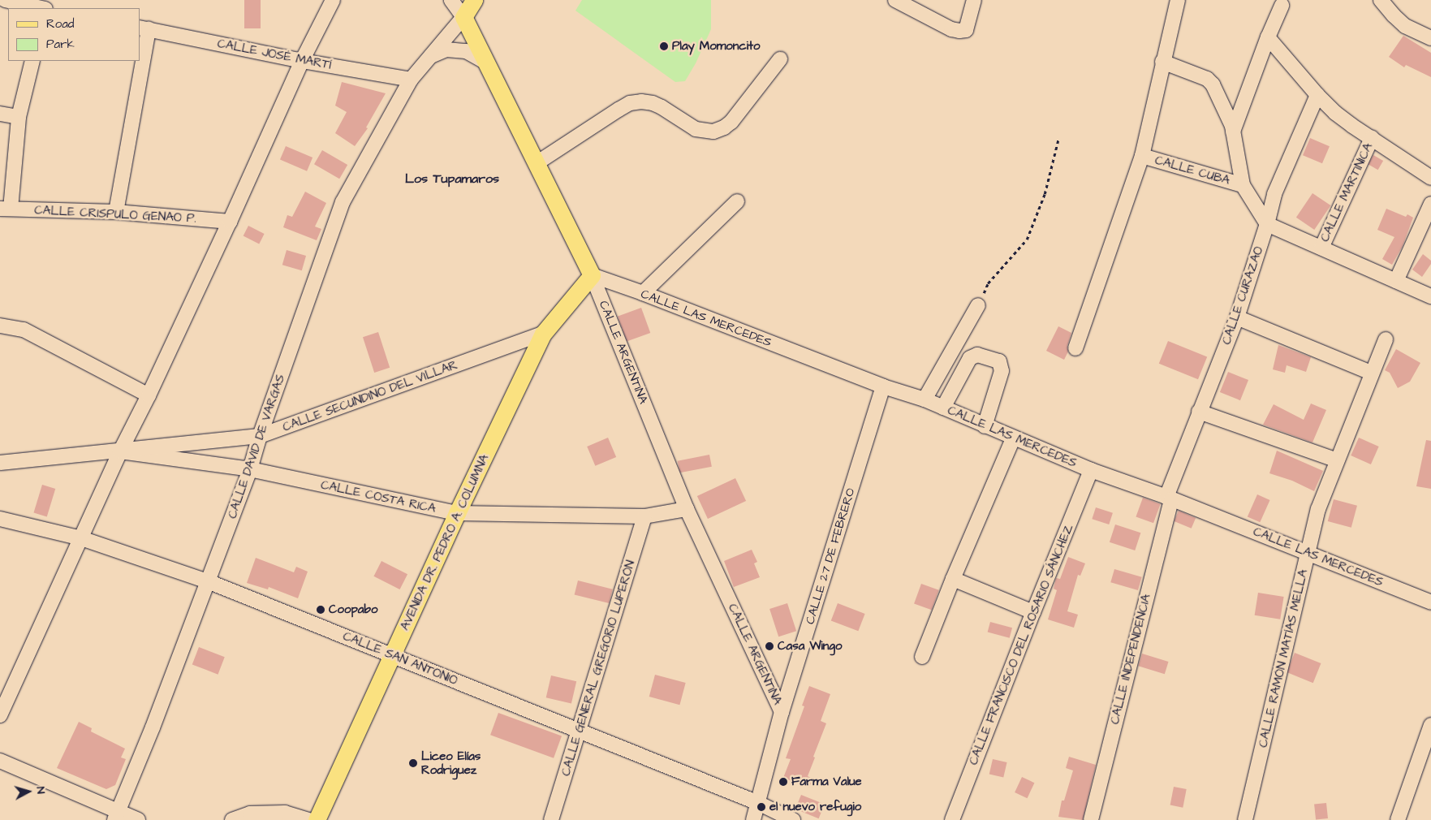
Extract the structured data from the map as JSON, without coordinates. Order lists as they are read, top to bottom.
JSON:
{
  "streets": {
    "main road": ["CALLE ARGENTINA", "AVENIDA DR. PEDRO A. COLUMNA"],
    "street": [
      "CALLE JOSÉ MARTÍ",
      "CALLE CUBA",
      "CALLE MARTINICA",
      "CALLE CRISPULO GENAO P.",
      "CALLE CURAZAO",
      "CALLE LAS MERCEDES",
      "CALLE SECUNDINO DEL VILLAR",
      "CALLE DAVID DE VARGAS",
      "CALLE COSTA RICA",
      "CALLE 27 DE FEBRERO",
      "CALLE FRANCISCO DEL ROSARIO SÁNCHEZ",
      "CALLE SAN ANTONIO",
      "CALLE RAMÓN MATÍAS MELLA",
      "CALLE INDEPENDENCIA",
      "CALLE GENERAL GREGORIO LUPERÓN"
    ]
  },
  "crossings": [
    ["CALLE JOSÉ MARTÍ", "CALLE DAVID DE VARGAS"],
    ["CALLE CURAZAO", "CALLE LAS MERCEDES"],
    ["CALLE CURAZAO", "CALLE INDEPENDENCIA"],
    ["CALLE LAS MERCEDES", "CALLE ARGENTINA"],
    ["CALLE LAS MERCEDES", "AVENIDA DR. PEDRO A. COLUMNA"],
    ["CALLE LAS MERCEDES", "CALLE 27 DE FEBRERO"],
    ["CALLE LAS MERCEDES", "CALLE FRANCISCO DEL ROSARIO SÁNCHEZ"],
    ["CALLE LAS MERCEDES", "CALLE RAMÓN MATÍAS MELLA"],
    ["CALLE LAS MERCEDES", "CALLE INDEPENDENCIA"],
    ["CALLE ARGENTINA", "CALLE DAVID DE VARGAS"],
    ["CALLE ARGENTINA", "CALLE COSTA RICA"],
    ["CALLE ARGENTINA", "AVENIDA DR. PEDRO A. COLUMNA"],
    ["CALLE ARGENTINA", "CALLE 27 DE FEBRERO"],
    ["CALLE SECUNDINO DEL VILLAR", "CALLE DAVID DE VARGAS"],
    ["CALLE SECUNDINO DEL VILLAR", "CALLE COSTA RICA"],
    ["CALLE SECUNDINO DEL VILLAR", "AVENIDA DR. PEDRO A. COLUMNA"],
    ["CALLE DAVID DE VARGAS", "CALLE COSTA RICA"],
    ["CALLE DAVID DE VARGAS", "CALLE SAN ANTONIO"],
    ["CALLE COSTA RICA", "AVENIDA DR. PEDRO A. COLUMNA"],
    ["CALLE COSTA RICA", "CALLE GENERAL GREGORIO LUPERÓN"],
    ["AVENIDA DR. PEDRO A. COLUMNA", "CALLE SAN ANTONIO"],
    ["CALLE 27 DE FEBRERO", "CALLE SAN ANTONIO"],
    ["CALLE SAN ANTONIO", "CALLE GENERAL GREGORIO LUPERÓN"]
  ],
  "districts": ["Los Tupamaros"],
  "places": [
    "Play Momoncito",
    "Coopabo",
    "Casa Wingo",
    "Liceo Elías Rodriguez",
    "Farma Value",
    "el nuevo refugio"
  ],
  "legend": ["Road", "Park"],
  "north": "right"
}
